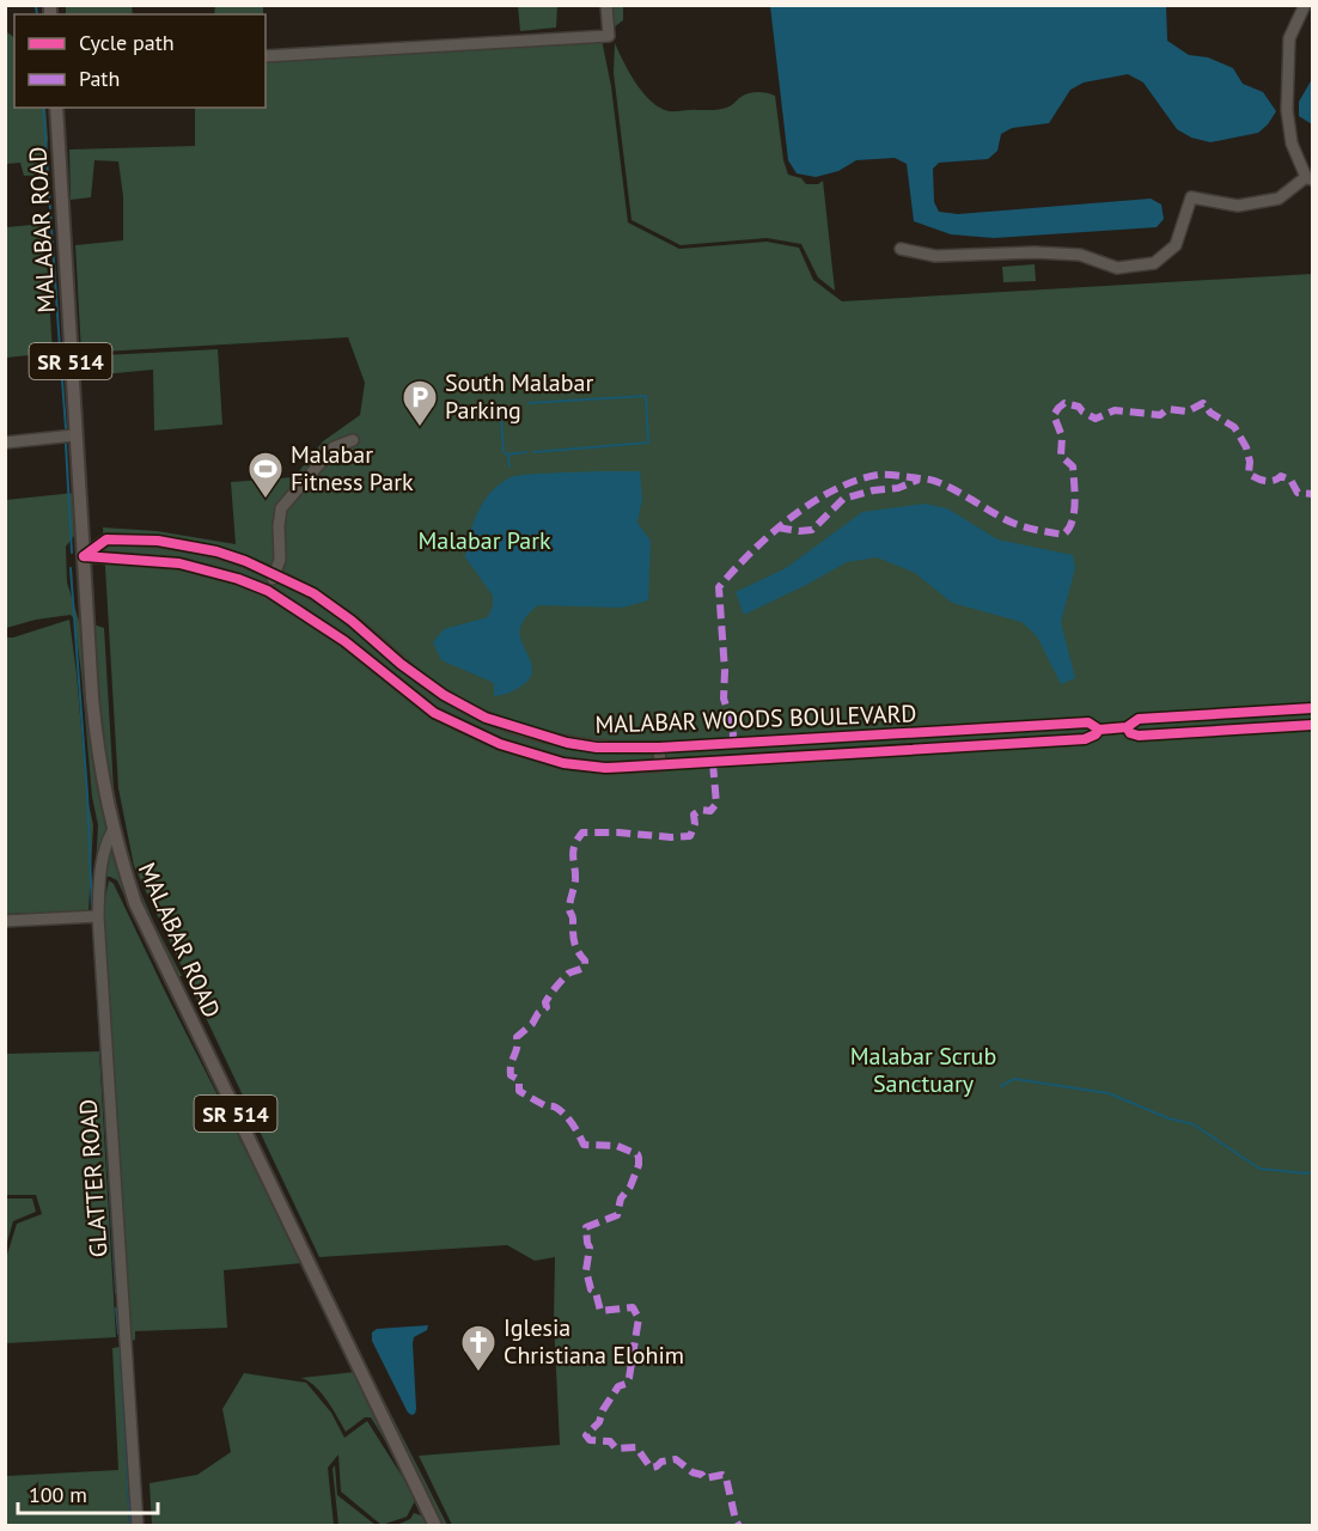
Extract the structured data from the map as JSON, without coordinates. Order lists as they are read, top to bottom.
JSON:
{
  "streets": {
    "main road": ["MALABAR ROAD", "SR 514"],
    "street": ["MALABAR WOODS BOULEVARD", "GLATTER ROAD"]
  },
  "crossings": [
    ["MALABAR ROAD", "MALABAR WOODS BOULEVARD"],
    ["MALABAR ROAD", "GLATTER ROAD"]
  ],
  "parks": ["Malabar Park", "Malabar Scrub Sanctuary"],
  "places": {
    "parking": ["South Malabar Parking"],
    "sports": ["Malabar Fitness Park"],
    "church": ["Iglesia Christiana Elohim"]
  },
  "legend": ["Cycle path", "Path"],
  "scale_bar": "100 m"
}
